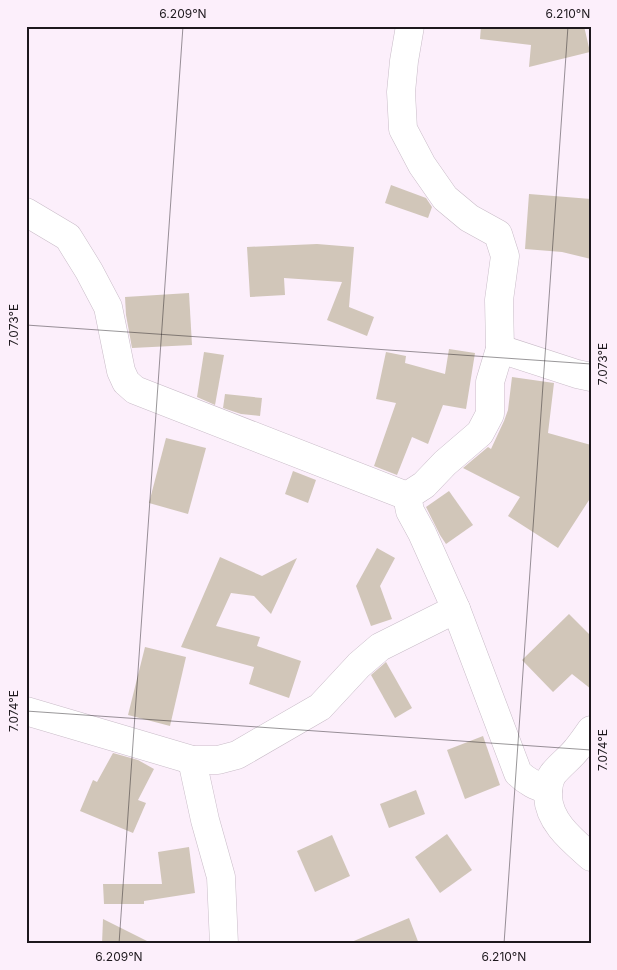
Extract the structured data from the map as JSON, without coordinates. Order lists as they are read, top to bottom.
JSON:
{
  "coordinates": [
    "6.209°N",
    "6.210°N",
    "7.073°E",
    "7.074°E"
  ]
}
